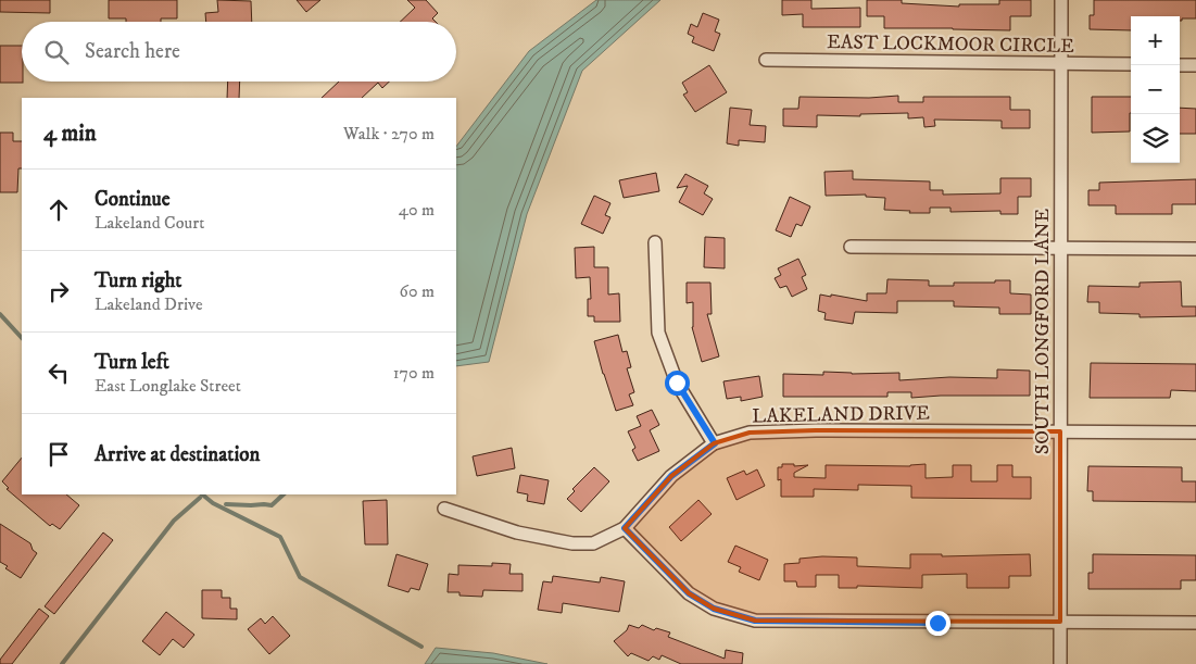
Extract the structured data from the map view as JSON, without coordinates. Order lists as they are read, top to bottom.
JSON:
{
  "streets": {
    "street": ["EAST LOCKMOOR CIRCLE", "SOUTH LONGFORD LANE", "LAKELAND DRIVE"]
  },
  "crossings": [
    ["EAST LOCKMOOR CIRCLE", "SOUTH LONGFORD LANE"],
    ["SOUTH LONGFORD LANE", "LAKELAND DRIVE"]
  ],
  "page": {
    "map_buttons": ["+", "−"],
    "search": "Search here",
    "heading": ["4 min", "Walk · 270 m"],
    "list": [
      ["Continue", "Lakeland Court", "40 m"],
      ["Turn right", "Lakeland Drive", "60 m"],
      ["Turn left", "East Longlake Street", "170 m"],
      "Arrive at destination"
    ]
  }
}
